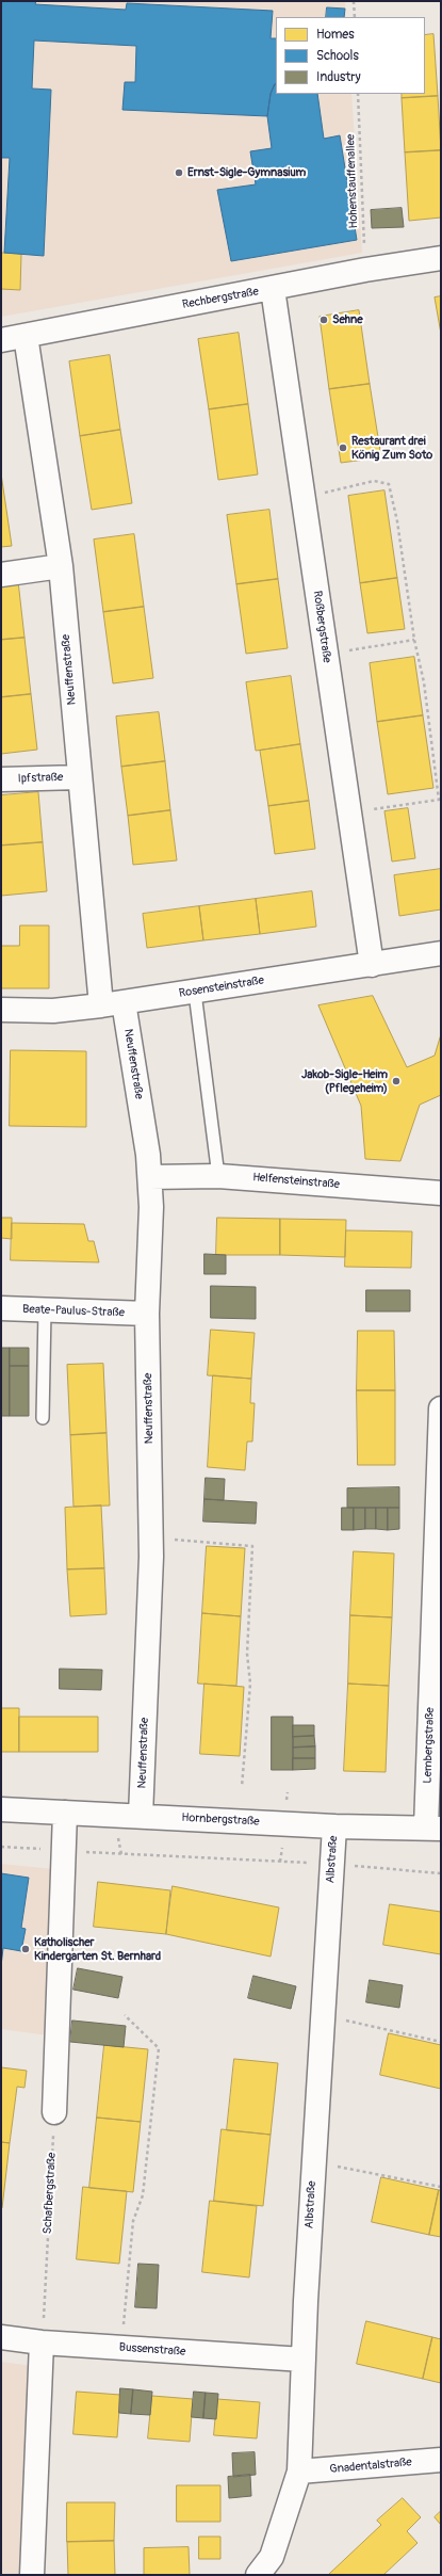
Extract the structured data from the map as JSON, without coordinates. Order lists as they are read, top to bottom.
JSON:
{
  "streets": {
    "street": [
      "Rechbergstraße",
      "Roßbergstraße",
      "Neuffenstraße",
      "Ipfstraße",
      "Rosensteinstraße",
      "Helfensteinstraße",
      "Beate-Paulus-Straße",
      "Lembergstraße",
      "Hornbergstraße",
      "Albstraße",
      "Bussenstraße",
      "Gnadentalstraße"
    ],
    "path": ["Hohenstauffenallee", "Schafbergstraße"]
  },
  "crossings": [
    ["Hohenstauffenallee", "Rechbergstraße"],
    ["Rechbergstraße", "Roßbergstraße"],
    ["Rechbergstraße", "Neuffenstraße"],
    ["Roßbergstraße", "Rosensteinstraße"],
    ["Neuffenstraße", "Ipfstraße"],
    ["Neuffenstraße", "Rosensteinstraße"],
    ["Neuffenstraße", "Helfensteinstraße"],
    ["Neuffenstraße", "Beate-Paulus-Straße"],
    ["Neuffenstraße", "Hornbergstraße"],
    ["Lembergstraße", "Hornbergstraße"],
    ["Hornbergstraße", "Albstraße"],
    ["Albstraße", "Bussenstraße"],
    ["Albstraße", "Gnadentalstraße"],
    ["Schafbergstraße", "Bussenstraße"]
  ],
  "places": [
    "Ernst-Sigle-Gymnasium",
    "Sehne",
    "Restaurant drei König Zum Soto",
    "Jakob-Sigle-Heim (Pflegeheim)",
    "Katholischer Kindergarten St. Bernhard"
  ],
  "legend": ["Homes", "Schools", "Industry"]
}
